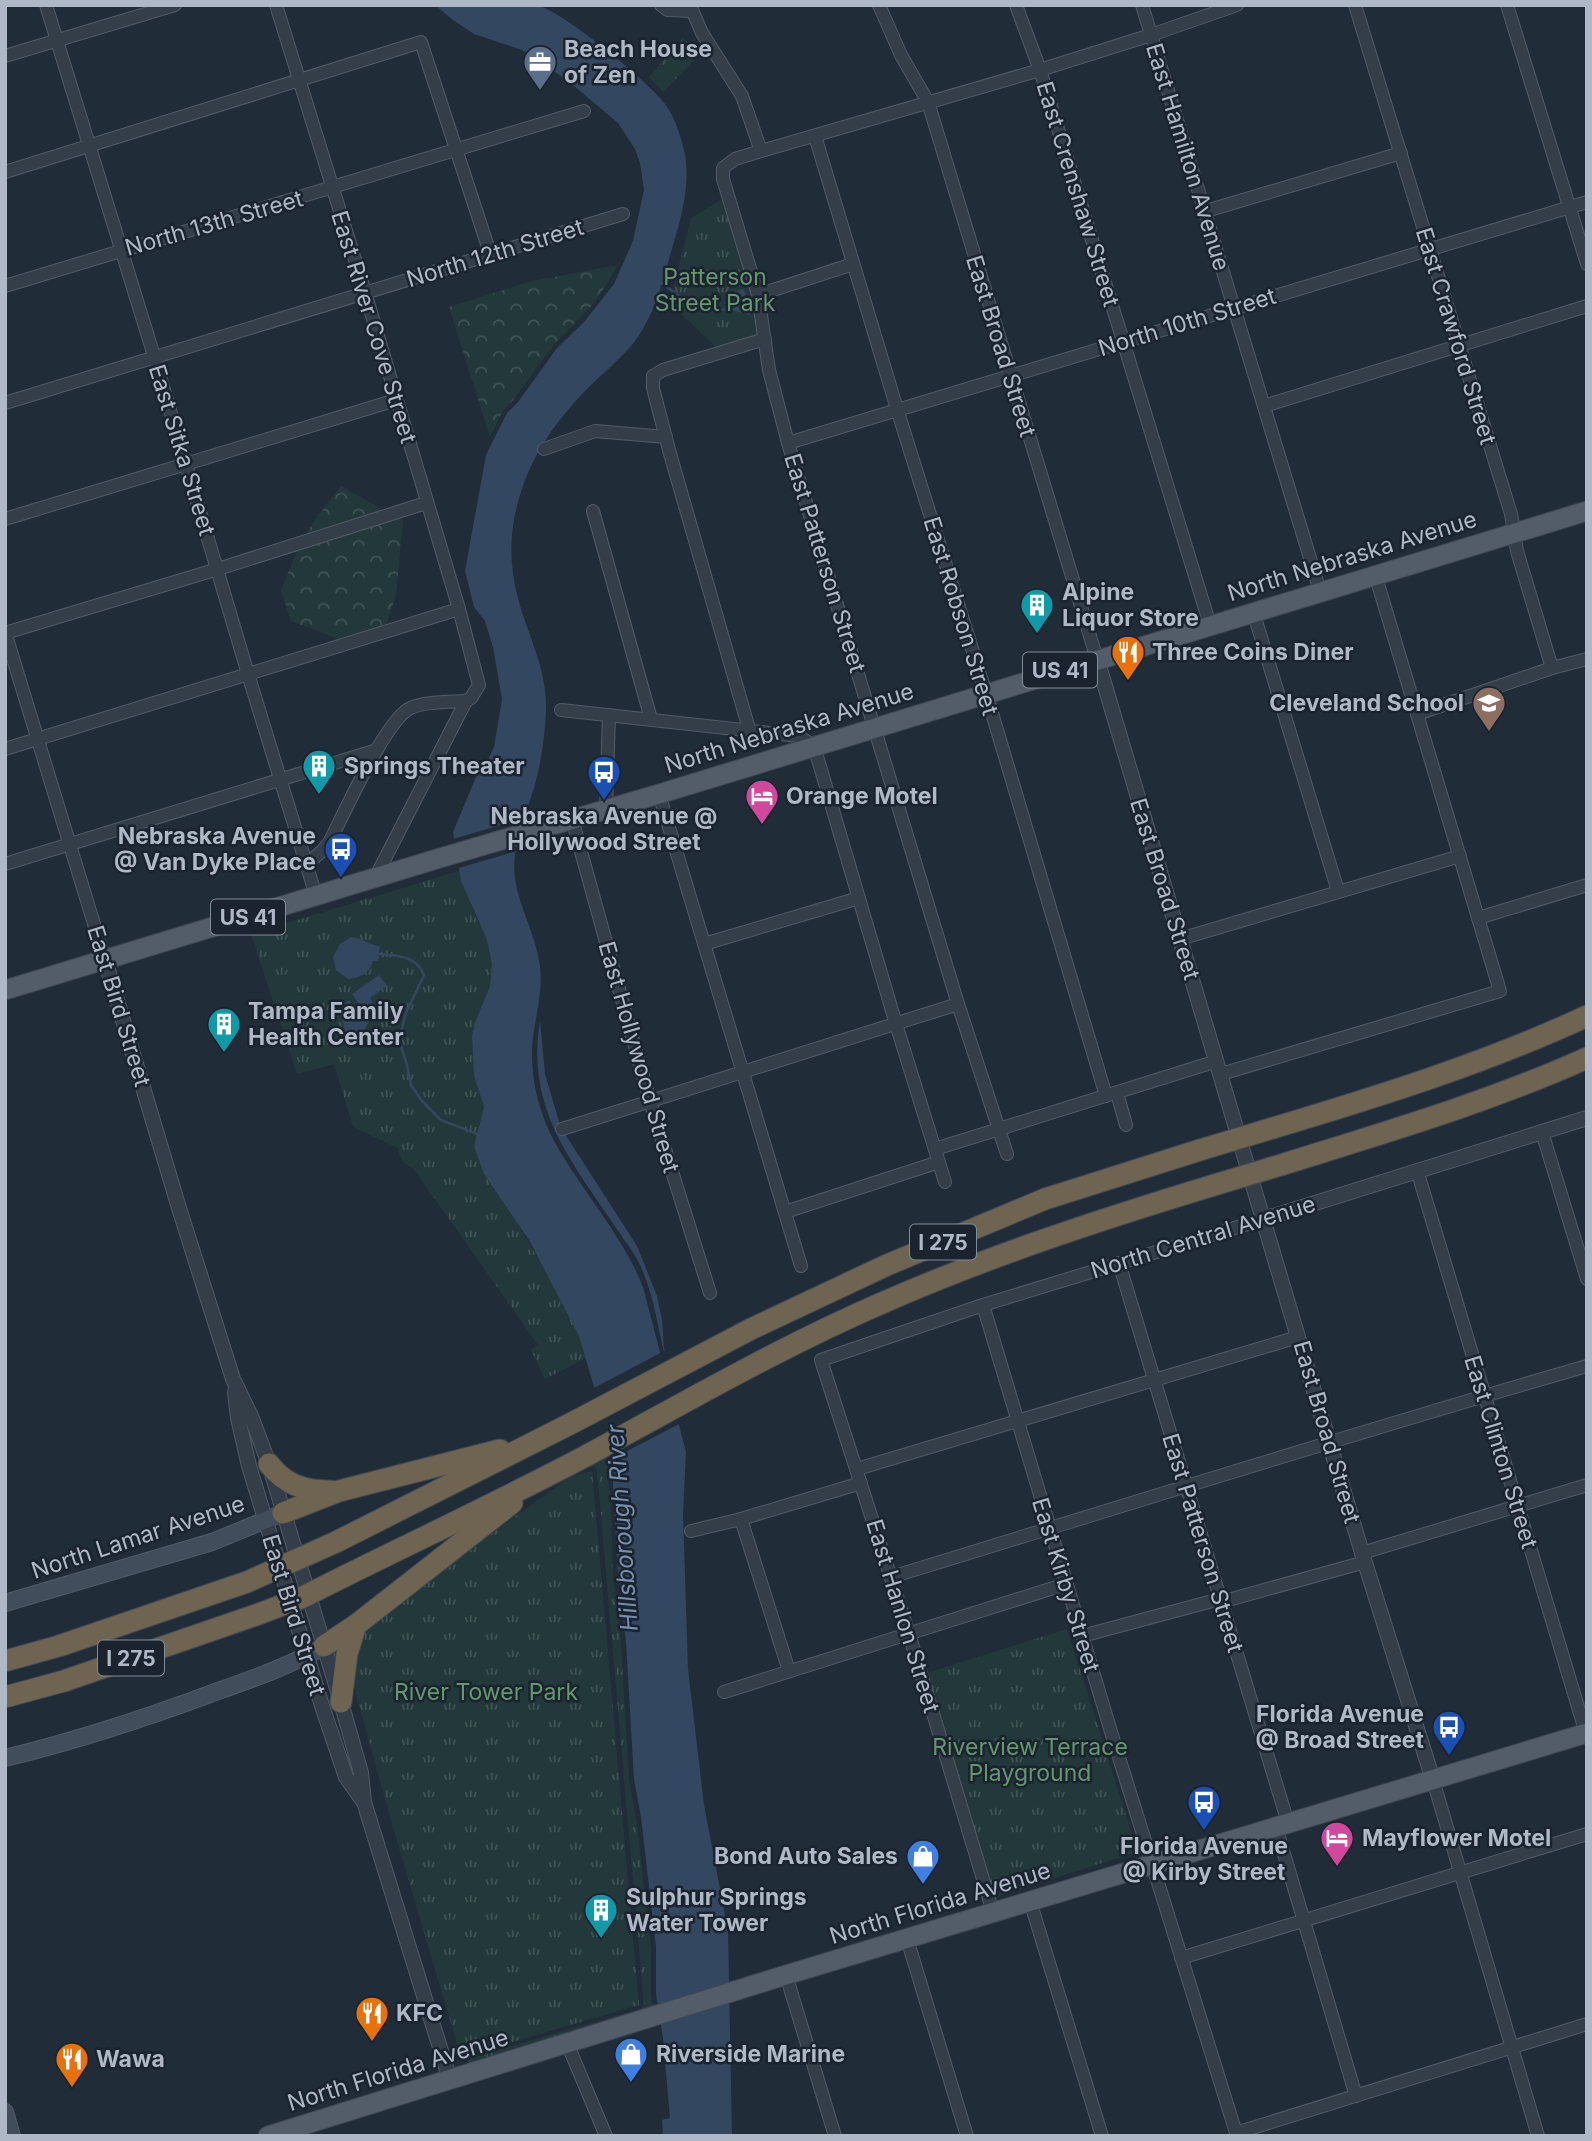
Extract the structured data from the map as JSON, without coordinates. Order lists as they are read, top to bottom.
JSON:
{
  "streets": {
    "highway": ["I 275"],
    "main road": [
      "North Nebraska Avenue",
      "US 41",
      "North Lamar Avenue",
      "North Florida Avenue"
    ],
    "street": [
      "East Hamilton Avenue",
      "East Crenshaw Street",
      "North 13th Street",
      "North 12th Street",
      "North 10th Street",
      "East River Cove Street",
      "East Crawford Street",
      "East Broad Street",
      "East Sitka Street",
      "East Patterson Street",
      "East Robson Street",
      "East Bird Street",
      "East Hollywood Street",
      "North Central Avenue",
      "East Clinton Street",
      "East Kirby Street",
      "East Hanlon Street"
    ]
  },
  "crossings": [
    ["East Hamilton Avenue", "North 10th Street"],
    ["East Hamilton Avenue", "North Nebraska Avenue"],
    ["East Crenshaw Street", "North 10th Street"],
    ["East Crenshaw Street", "North Nebraska Avenue"],
    ["North 13th Street", "East River Cove Street"],
    ["North 13th Street", "East Sitka Street"],
    ["North 12th Street", "East River Cove Street"],
    ["North 12th Street", "East Sitka Street"],
    ["North 10th Street", "East Crawford Street"],
    ["North 10th Street", "East Broad Street"],
    ["North 10th Street", "East Patterson Street"],
    ["North 10th Street", "East Robson Street"],
    ["East Crawford Street", "North Nebraska Avenue"],
    ["East Broad Street", "North Nebraska Avenue"],
    ["East Broad Street", "North Central Avenue"],
    ["East Broad Street", "North Florida Avenue"],
    ["East Sitka Street", "North Nebraska Avenue"],
    ["North Nebraska Avenue", "East Patterson Street"],
    ["North Nebraska Avenue", "East Robson Street"],
    ["North Nebraska Avenue", "East Bird Street"],
    ["North Nebraska Avenue", "East Hollywood Street"],
    ["East Patterson Street", "North Central Avenue"],
    ["East Patterson Street", "North Florida Avenue"],
    ["East Bird Street", "North Lamar Avenue"],
    ["East Bird Street", "North Florida Avenue"],
    ["North Central Avenue", "East Clinton Street"],
    ["North Central Avenue", "East Kirby Street"],
    ["North Central Avenue", "East Hanlon Street"],
    ["East Clinton Street", "North Florida Avenue"],
    ["East Kirby Street", "North Florida Avenue"],
    ["East Hanlon Street", "North Florida Avenue"]
  ],
  "water": ["Hillsborough River"],
  "parks": ["Patterson Street Park", "River Tower Park", "Riverview Terrace Playground"],
  "places": {
    "office": ["Beach House of Zen"],
    "building": [
      "Alpine Liquor Store",
      "Springs Theater",
      "Tampa Family Health Center",
      "Sulphur Springs Water Tower"
    ],
    "restaurant": ["Three Coins Diner", "KFC", "Wawa"],
    "school or university": ["Cleveland School"],
    "bus stop": [
      "Nebraska Avenue @ Hollywood Street",
      "Nebraska Avenue @ Van Dyke Place",
      "Florida Avenue @ Broad Street",
      "Florida Avenue @ Kirby Street"
    ],
    "hotel": ["Orange Motel", "Mayflower Motel"],
    "shop": ["Bond Auto Sales", "Riverside Marine"]
  }
}
